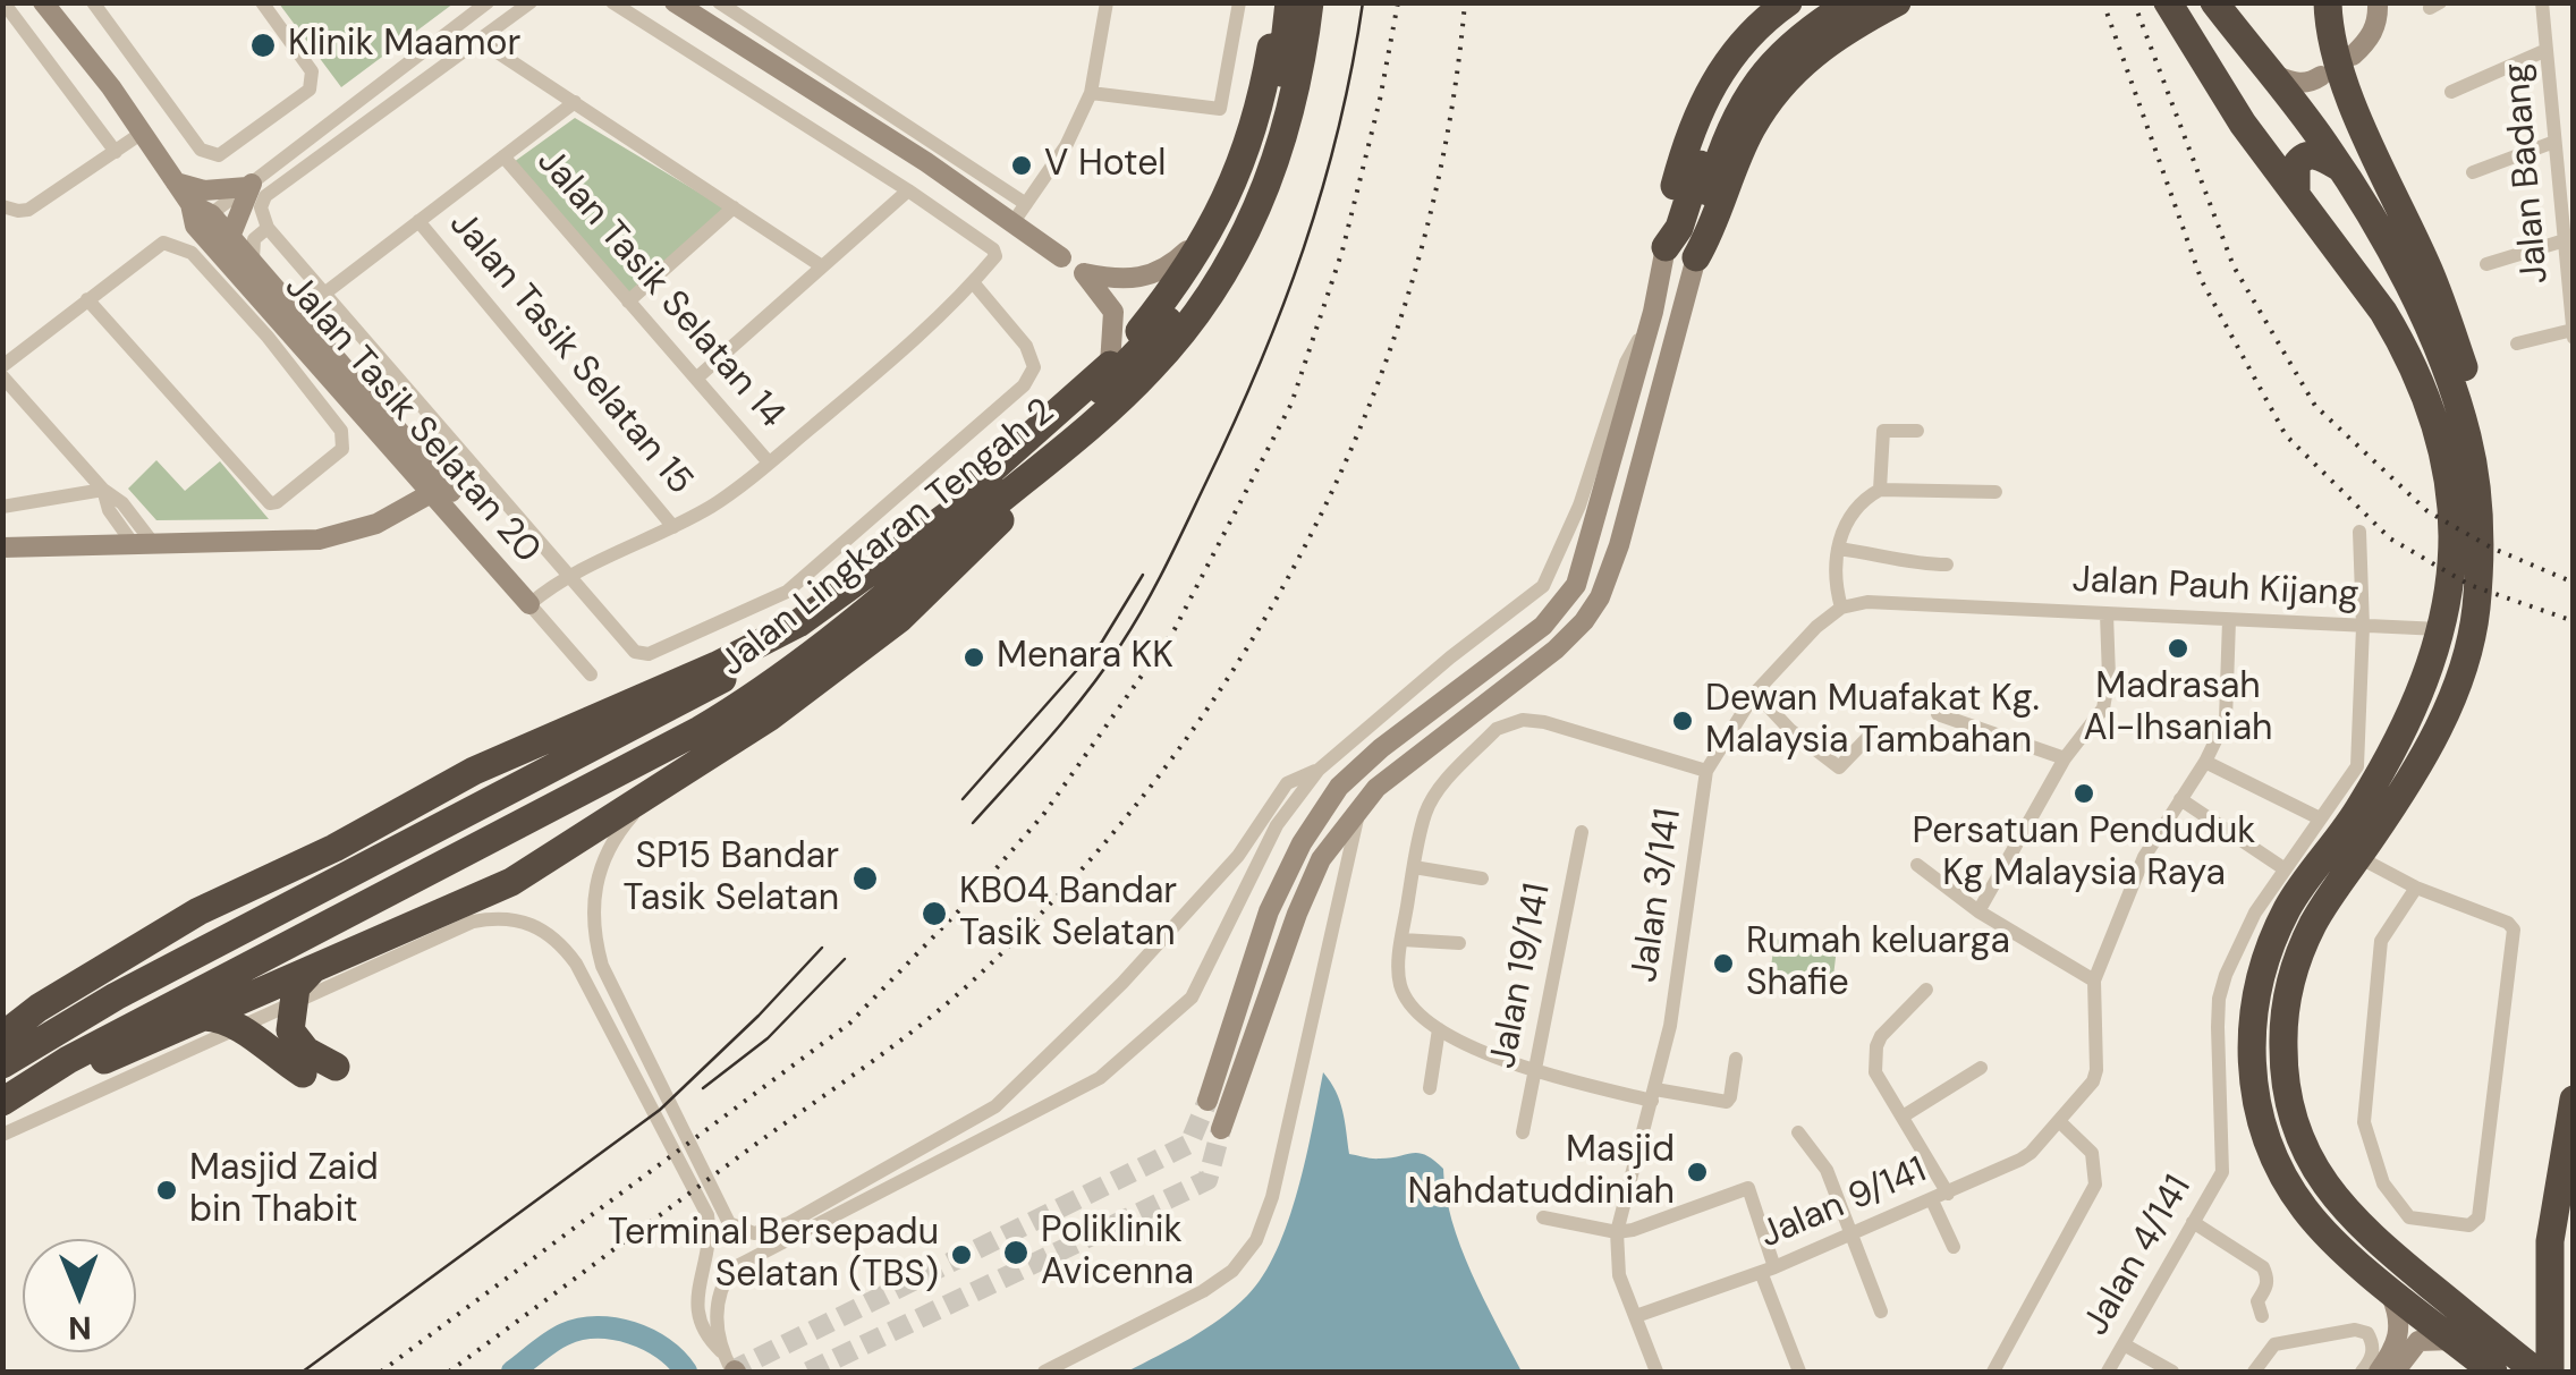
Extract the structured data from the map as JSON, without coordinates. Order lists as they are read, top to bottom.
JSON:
{
  "streets": {
    "highway": ["Jalan Lingkaran Tengah 2"],
    "street": [
      "Jalan Badang",
      "Jalan Tasik Selatan 14",
      "Jalan Tasik Selatan 15",
      "Jalan Tasik Selatan 20",
      "Jalan Pauh Kijang",
      "Jalan 3/141",
      "Jalan 19/141",
      "Jalan 9/141",
      "Jalan 4/141"
    ]
  },
  "crossings": [
    ["Jalan Pauh Kijang", "Jalan 3/141"],
    ["Jalan 3/141", "Jalan 19/141"],
    ["Jalan 3/141", "Jalan 9/141"]
  ],
  "places": [
    "Klinik Maamor",
    "V Hotel",
    "Madrasah Al-Ihsaniah",
    "Menara KK",
    "Dewan Muafakat Kg. Malaysia Tambahan",
    "Persatuan Penduduk Kg Malaysia Raya",
    "SP15 Bandar Tasik Selatan",
    "KB04 Bandar Tasik Selatan",
    "Rumah keluarga Shafie",
    "Masjid Nahdatuddiniah",
    "Masjid Zaid bin Thabit",
    "Poliklinik Avicenna",
    "Terminal Bersepadu Selatan (TBS)"
  ],
  "north": "bottom"
}
